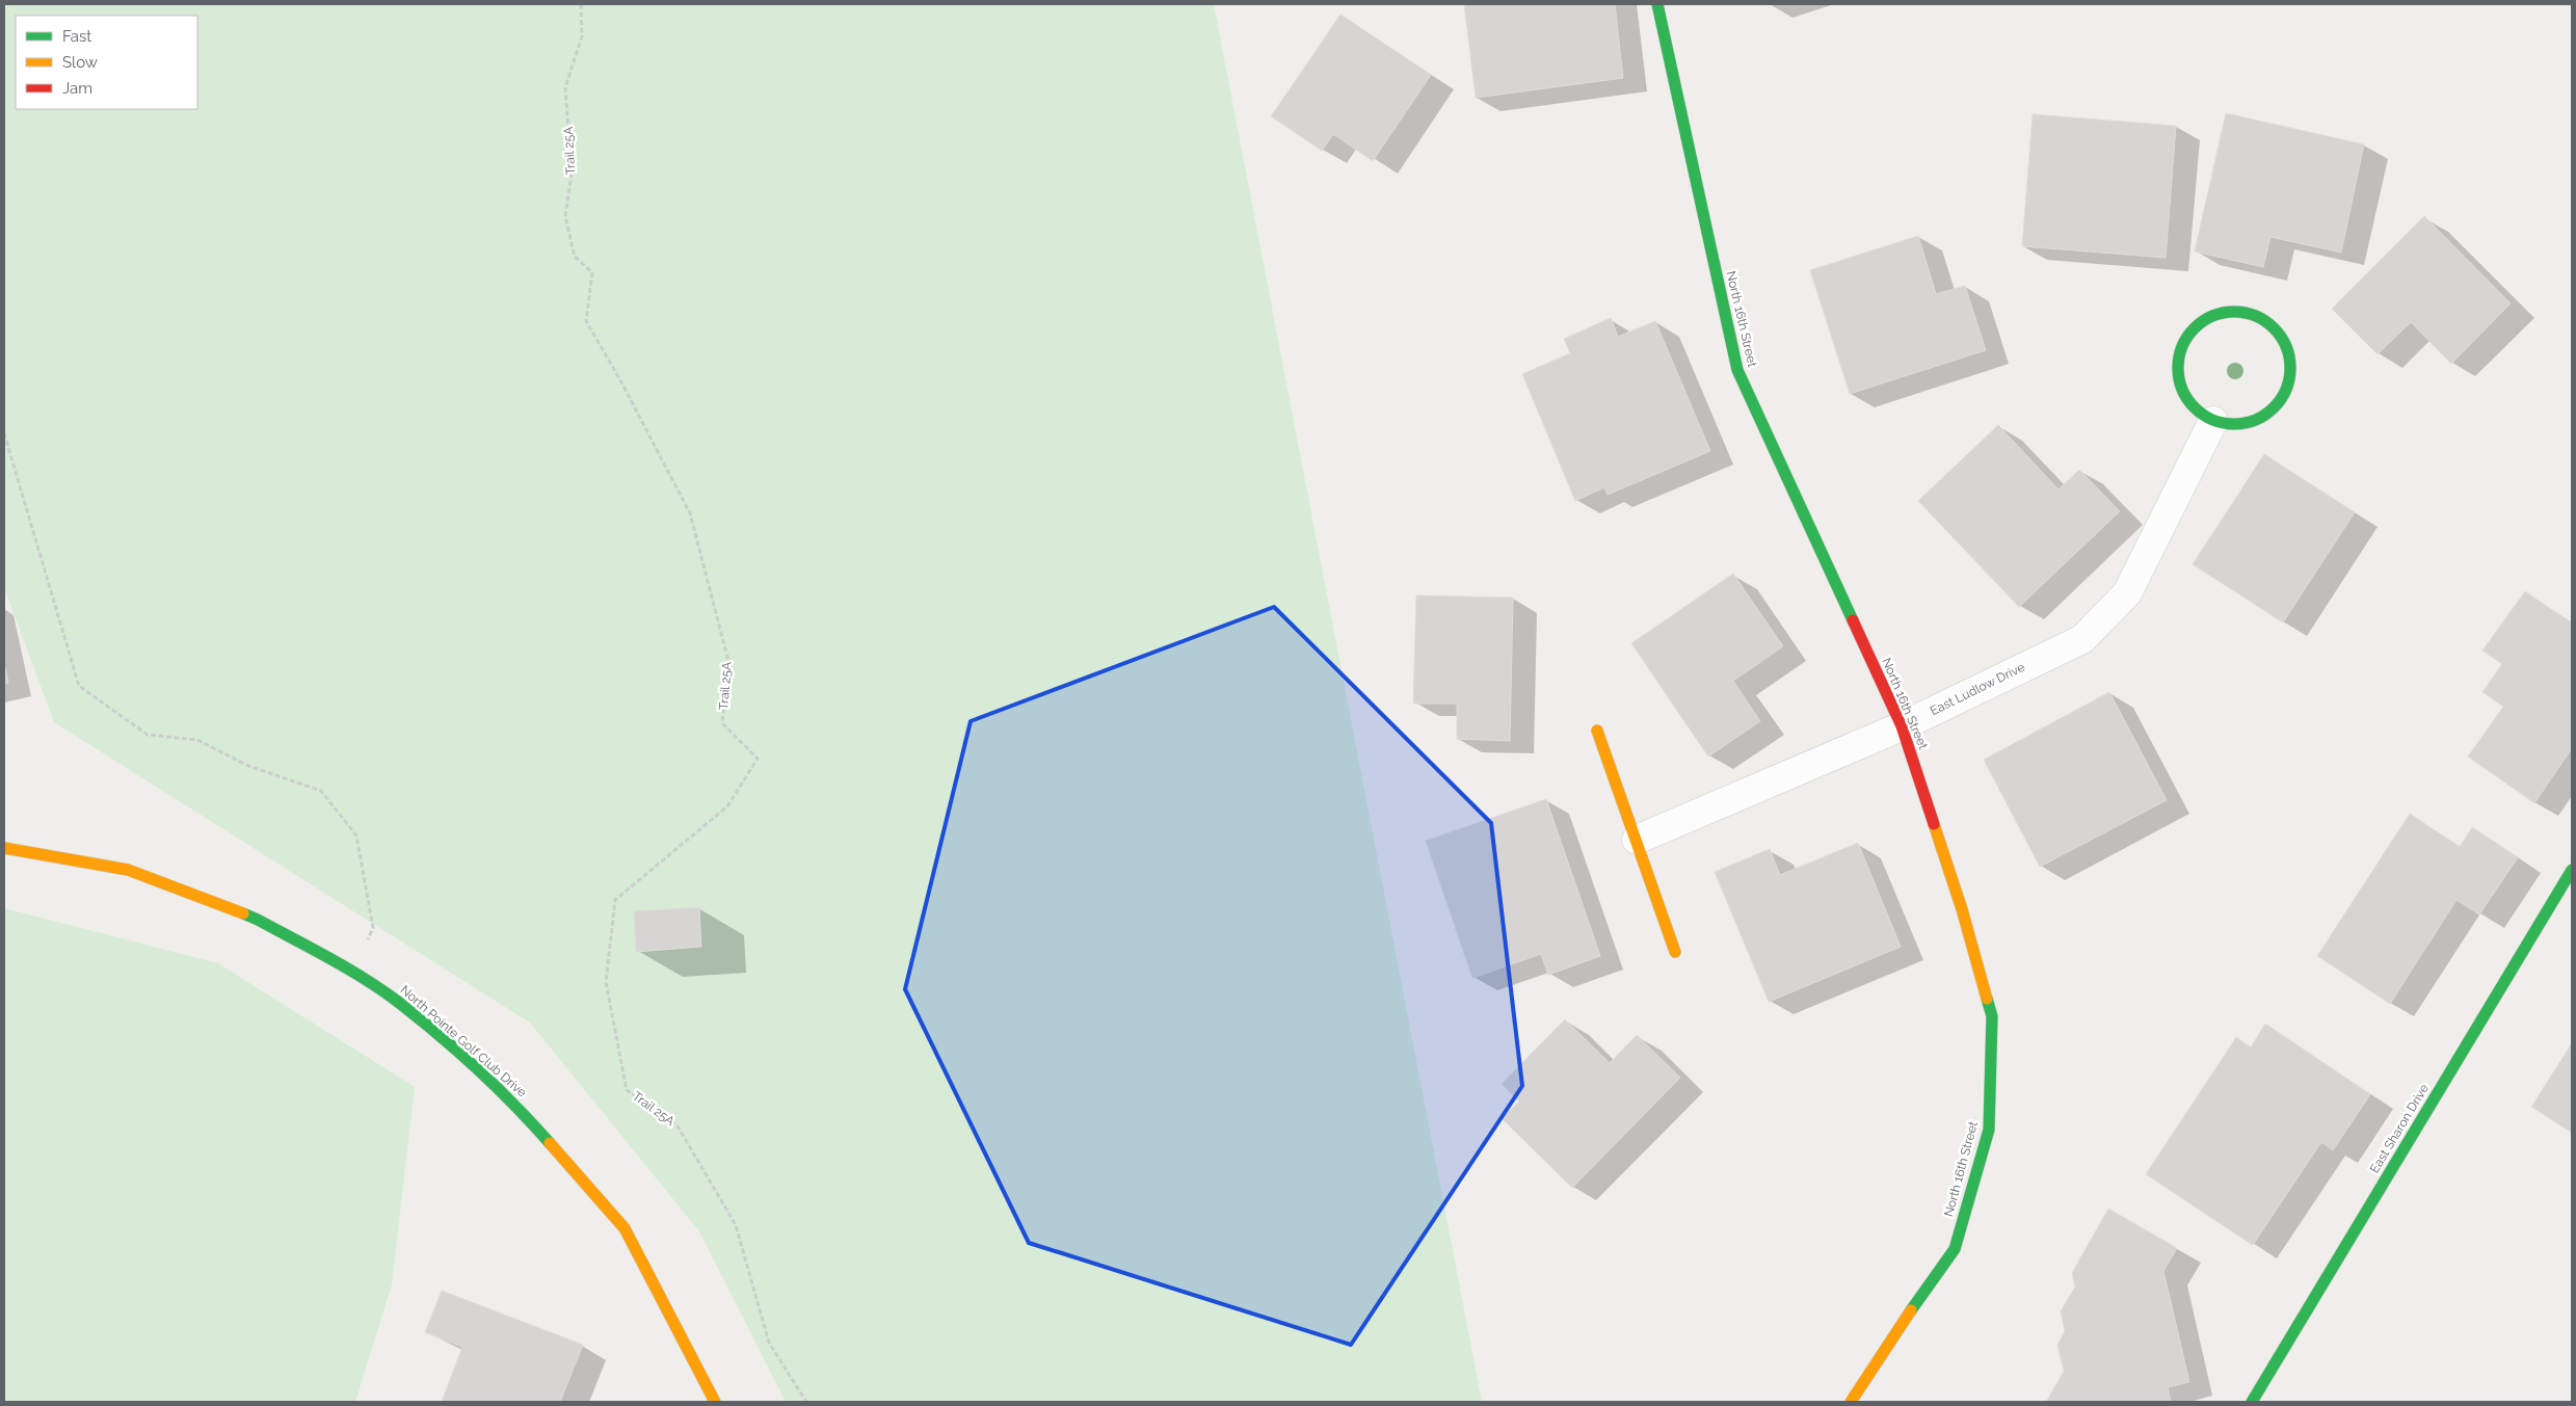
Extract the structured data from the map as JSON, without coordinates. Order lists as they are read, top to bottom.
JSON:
{
  "streets": {
    "street": [
      "North 16th Street",
      "East Ludlow Drive",
      "North Pointe Golf Club Drive",
      "East Sharon Drive"
    ],
    "path": ["Trail 25A"]
  },
  "crossings": [
    ["North 16th Street", "East Ludlow Drive"]
  ],
  "legend": ["Fast", "Slow", "Jam"]
}
